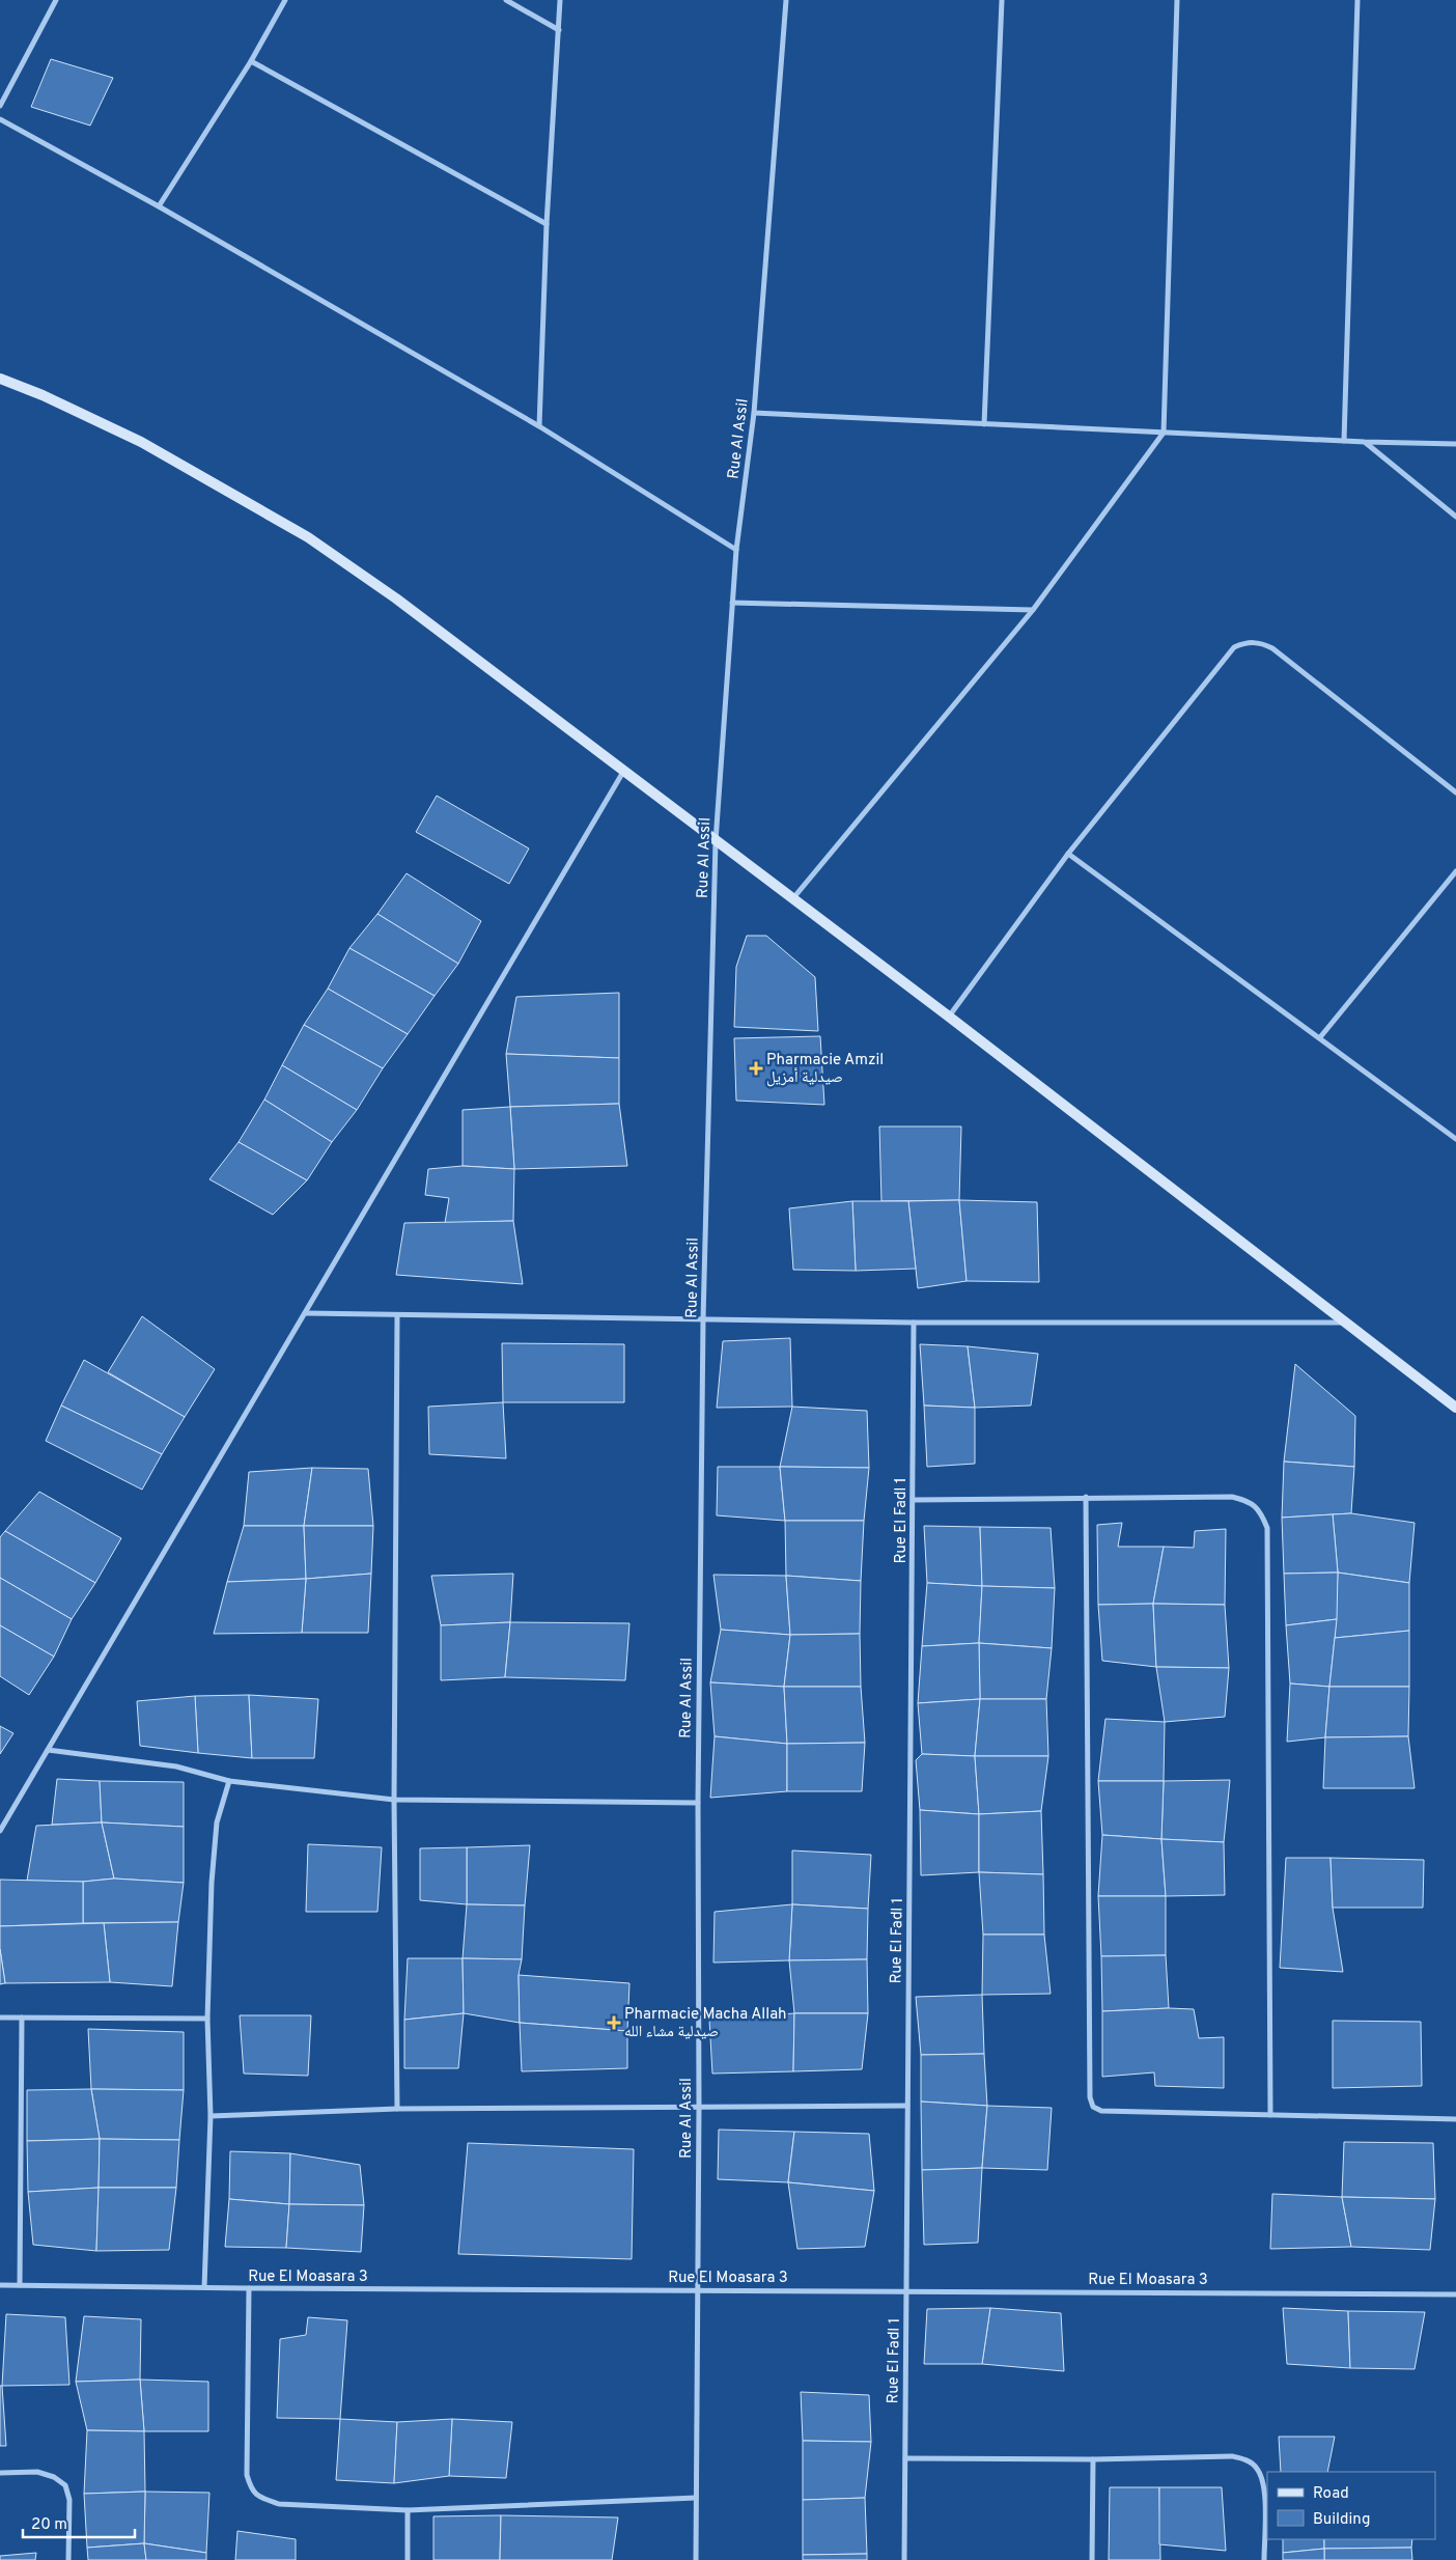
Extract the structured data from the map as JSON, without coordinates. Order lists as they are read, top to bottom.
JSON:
{
  "streets": {
    "street": ["Rue Al Assil", "Rue El Fadl 1", "Rue El Moasara 3"]
  },
  "crossings": [
    ["Rue Al Assil", "Rue El Moasara 3"],
    ["Rue El Fadl 1", "Rue El Moasara 3"]
  ],
  "places": {
    "health": ["Pharmacie Amzil صيدلية أمزيل", "Pharmacie Macha Allah صيدلية مشاء الله"]
  },
  "legend": ["Road", "Building"],
  "scale_bar": "20 m"
}
